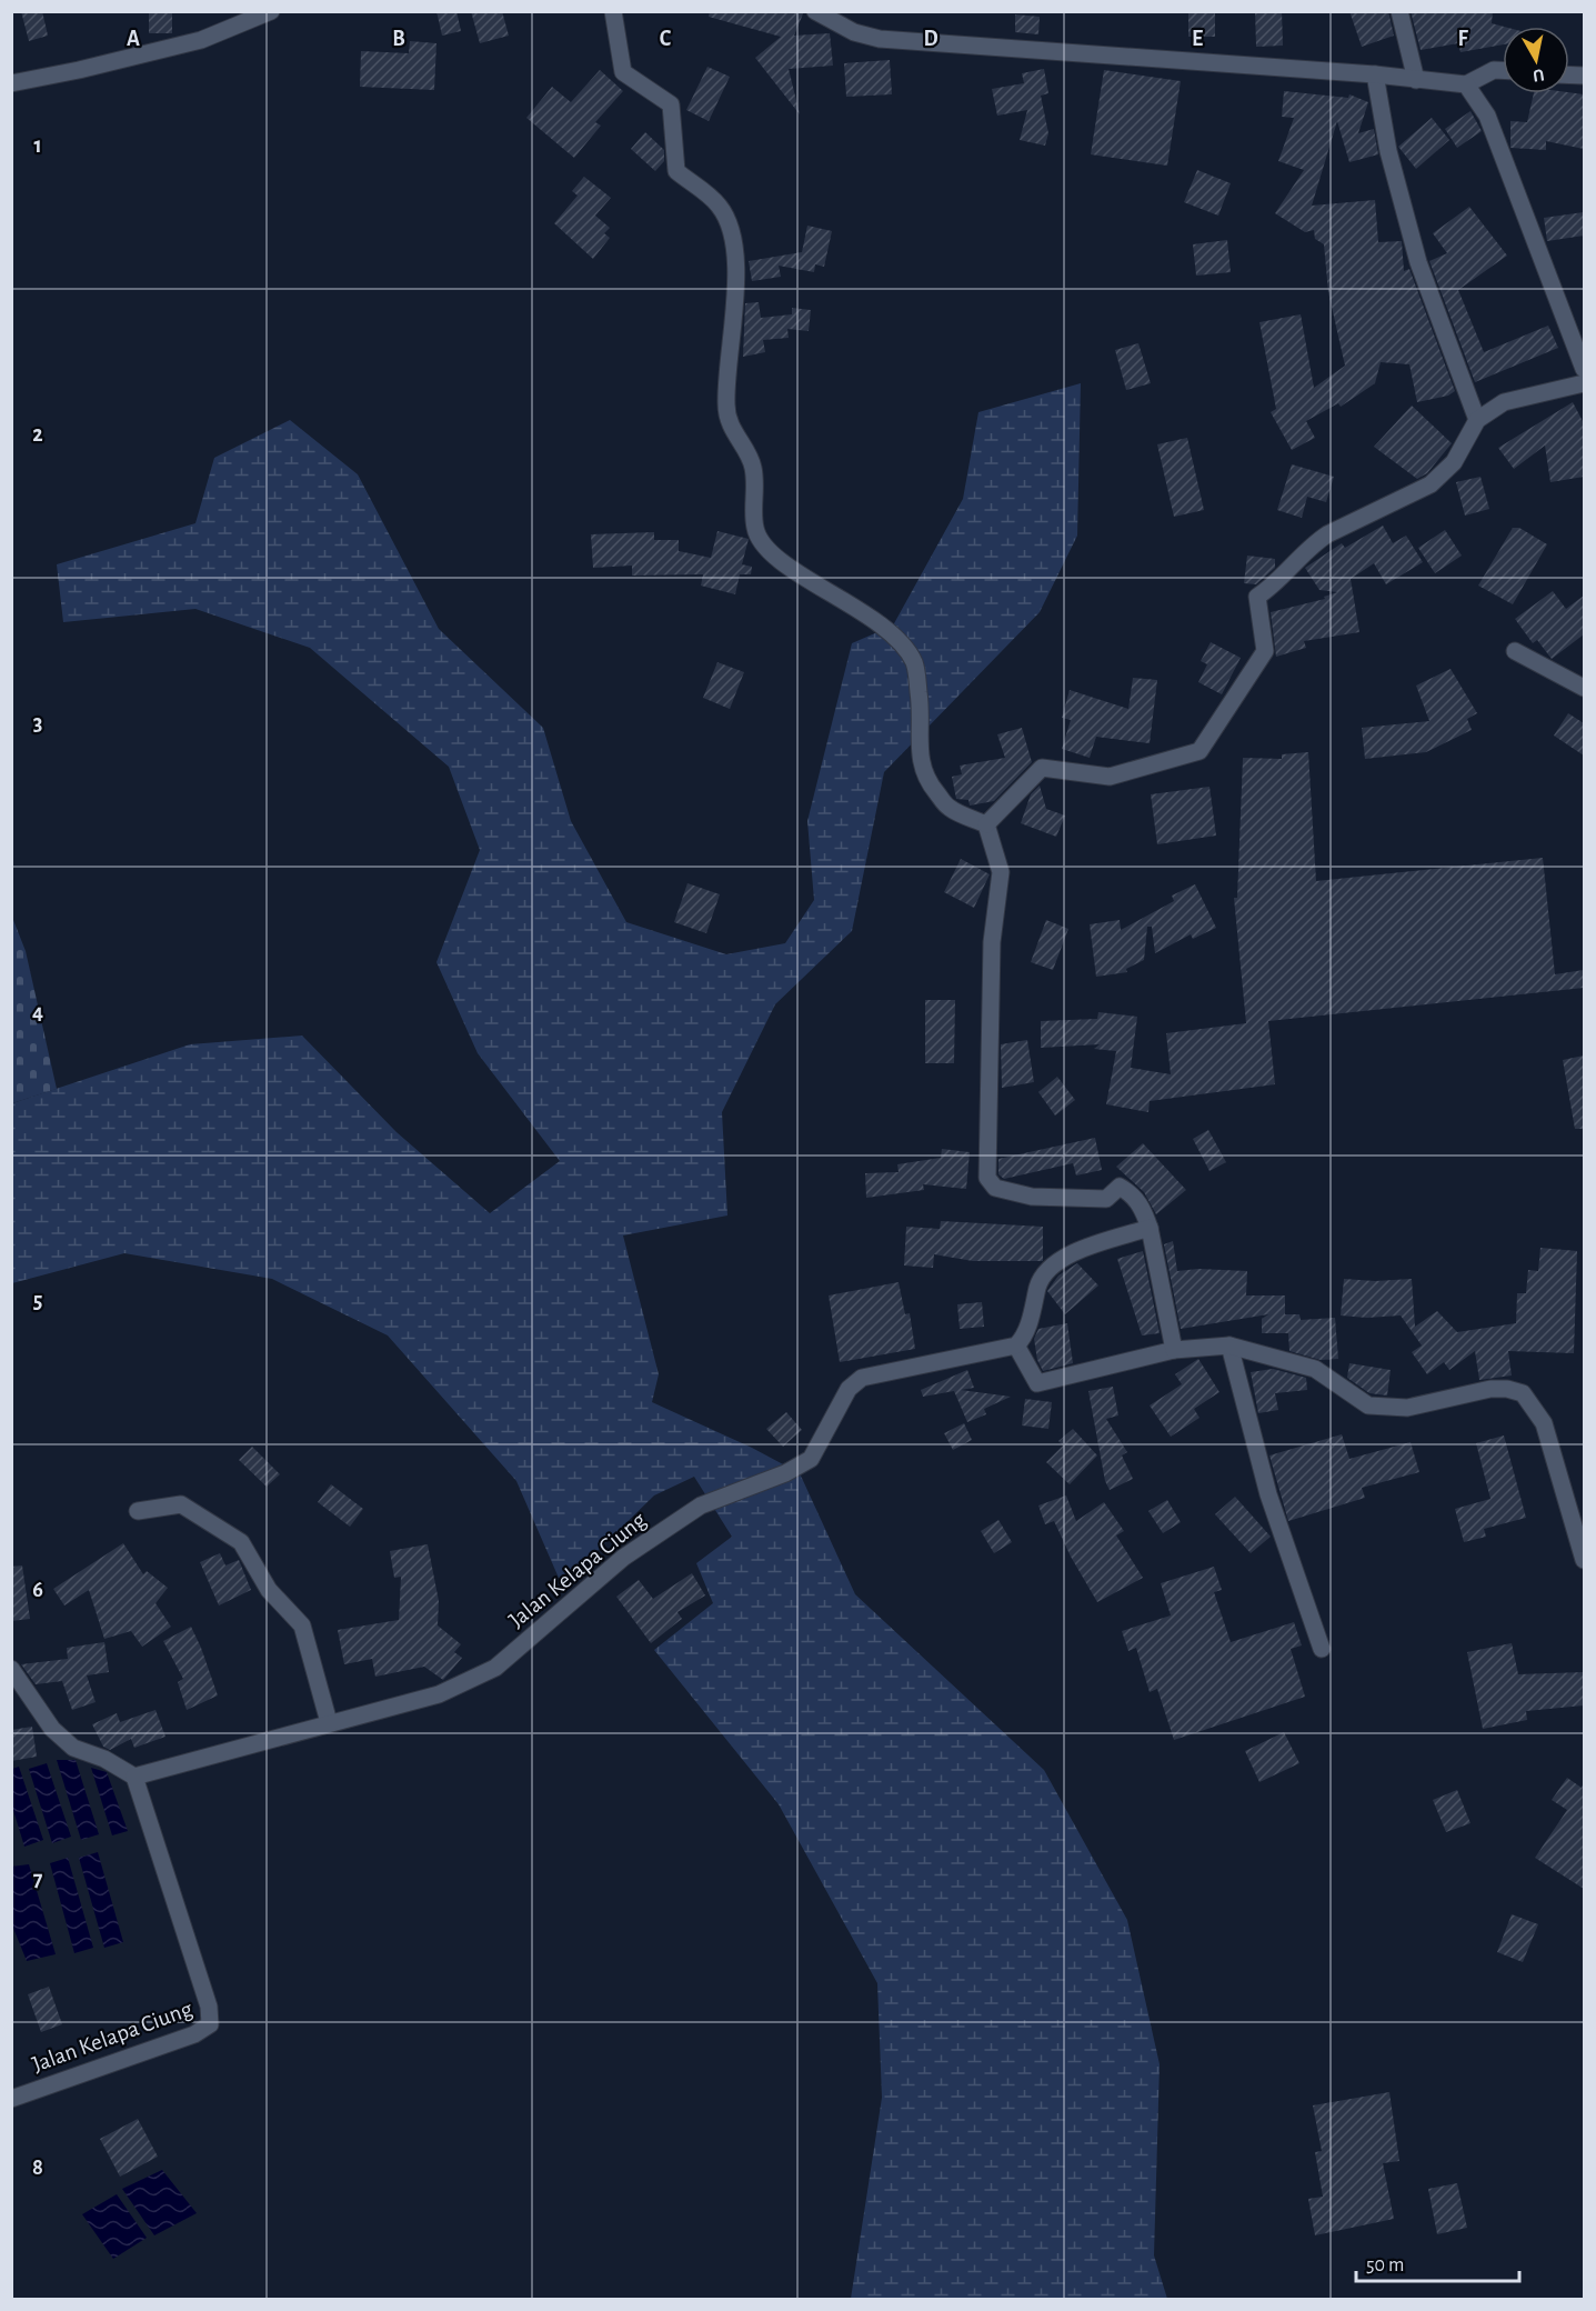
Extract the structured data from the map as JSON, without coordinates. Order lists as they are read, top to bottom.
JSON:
{
  "streets": {
    "street": ["Jalan Kelapa Ciung"]
  },
  "scale_bar": "50 m",
  "north": "bottom",
  "grid": {
    "columns": [
      "A",
      "B",
      "C",
      "D",
      "E",
      "F"
    ],
    "rows": [
      "1",
      "2",
      "3",
      "4",
      "5",
      "6",
      "7",
      "8"
    ]
  }
}
